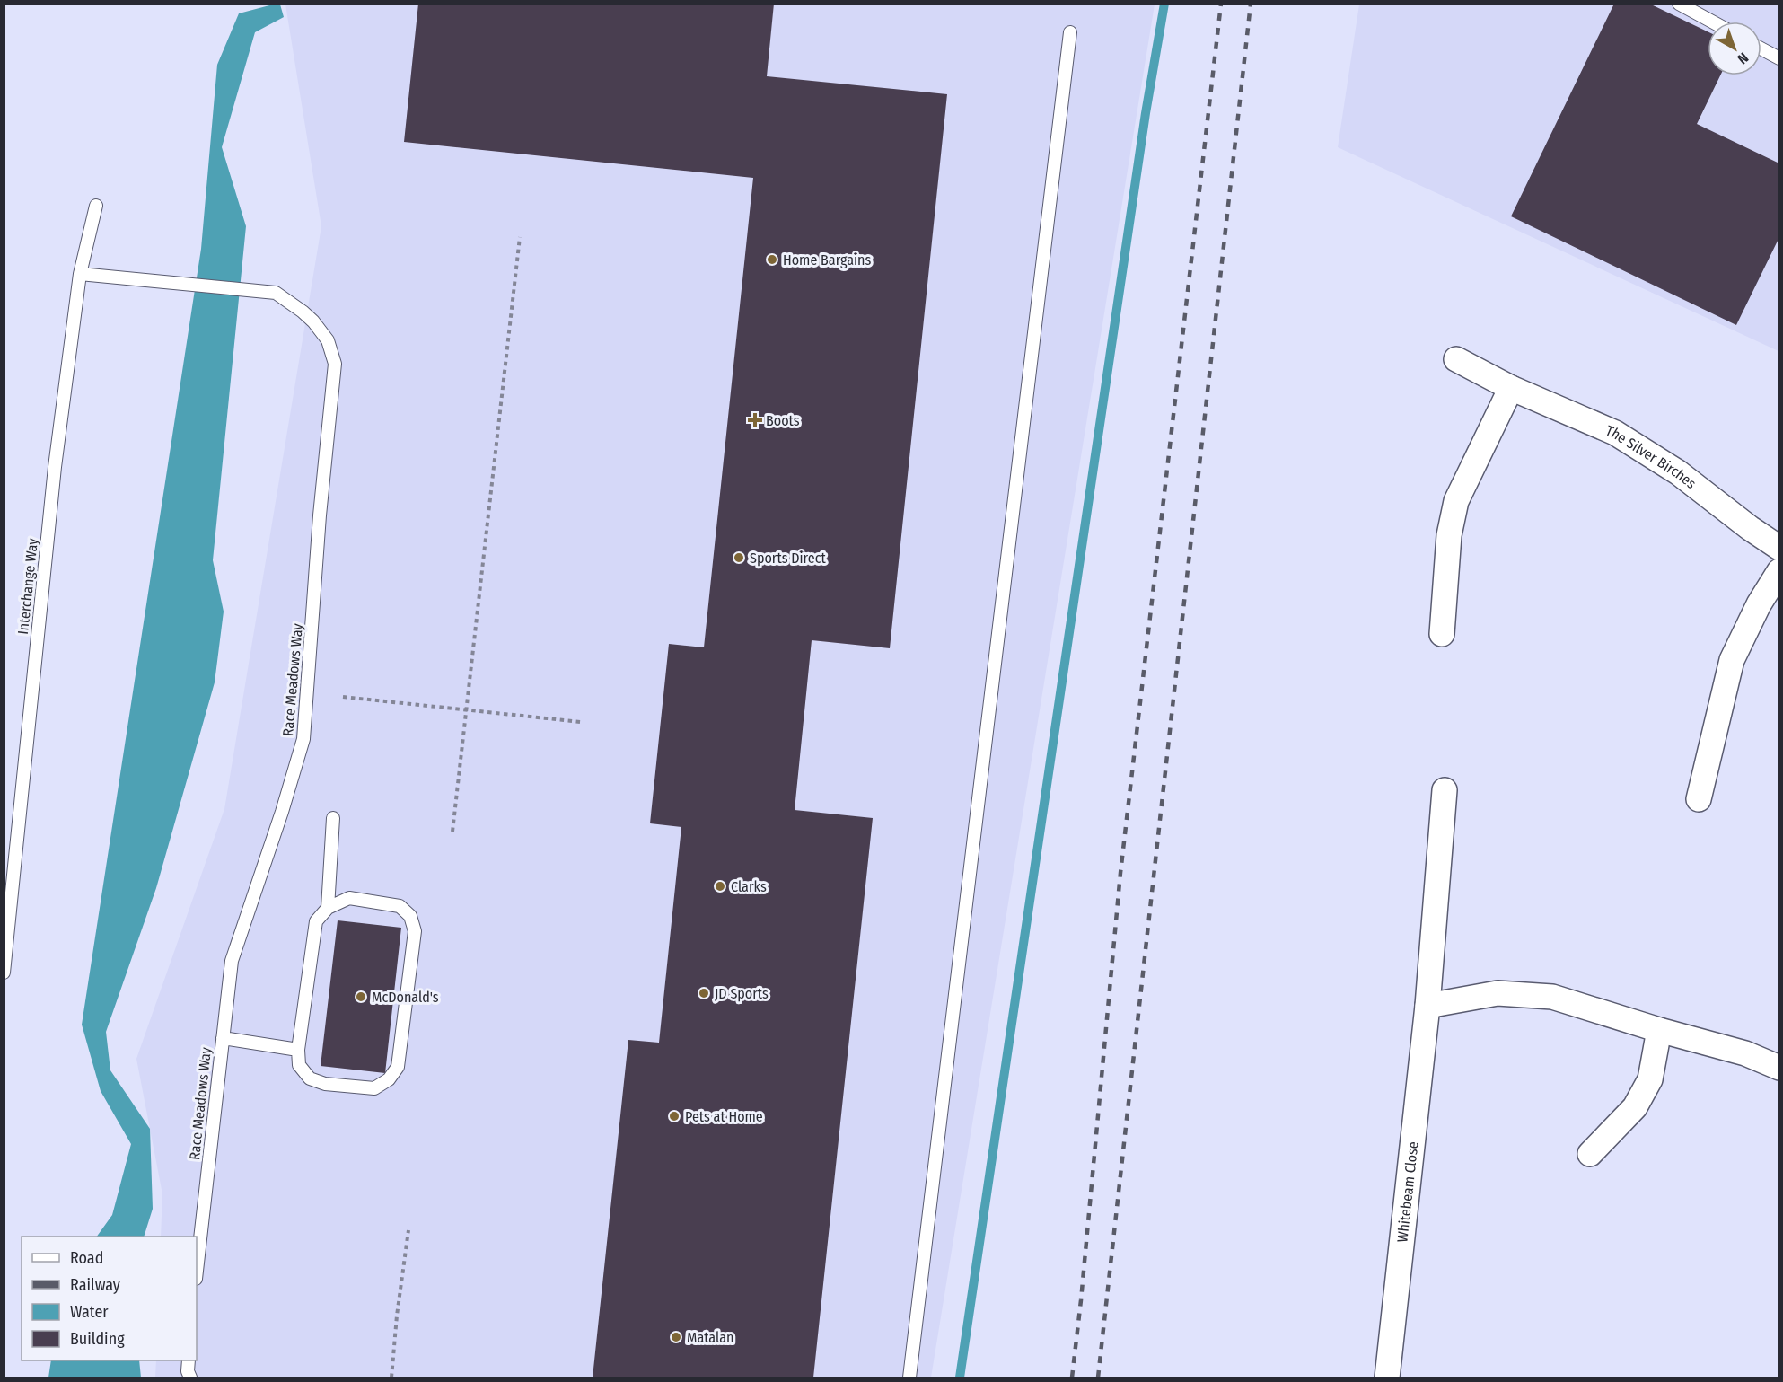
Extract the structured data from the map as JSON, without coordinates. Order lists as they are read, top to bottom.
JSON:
{
  "streets": {
    "street": ["The Silver Birches", "Whitebeam Close"],
    "lane": ["Interchange Way", "Race Meadows Way"]
  },
  "crossings": [
    ["Interchange Way", "Race Meadows Way"]
  ],
  "places": {
    "other": [
      "Home Bargains",
      "Sports Direct",
      "Clarks",
      "JD Sports",
      "McDonald's",
      "Pets at Home",
      "Matalan"
    ],
    "health": ["Boots"]
  },
  "legend": [
    "Road",
    "Railway",
    "Water",
    "Building"
  ],
  "north": "bottom right"
}
